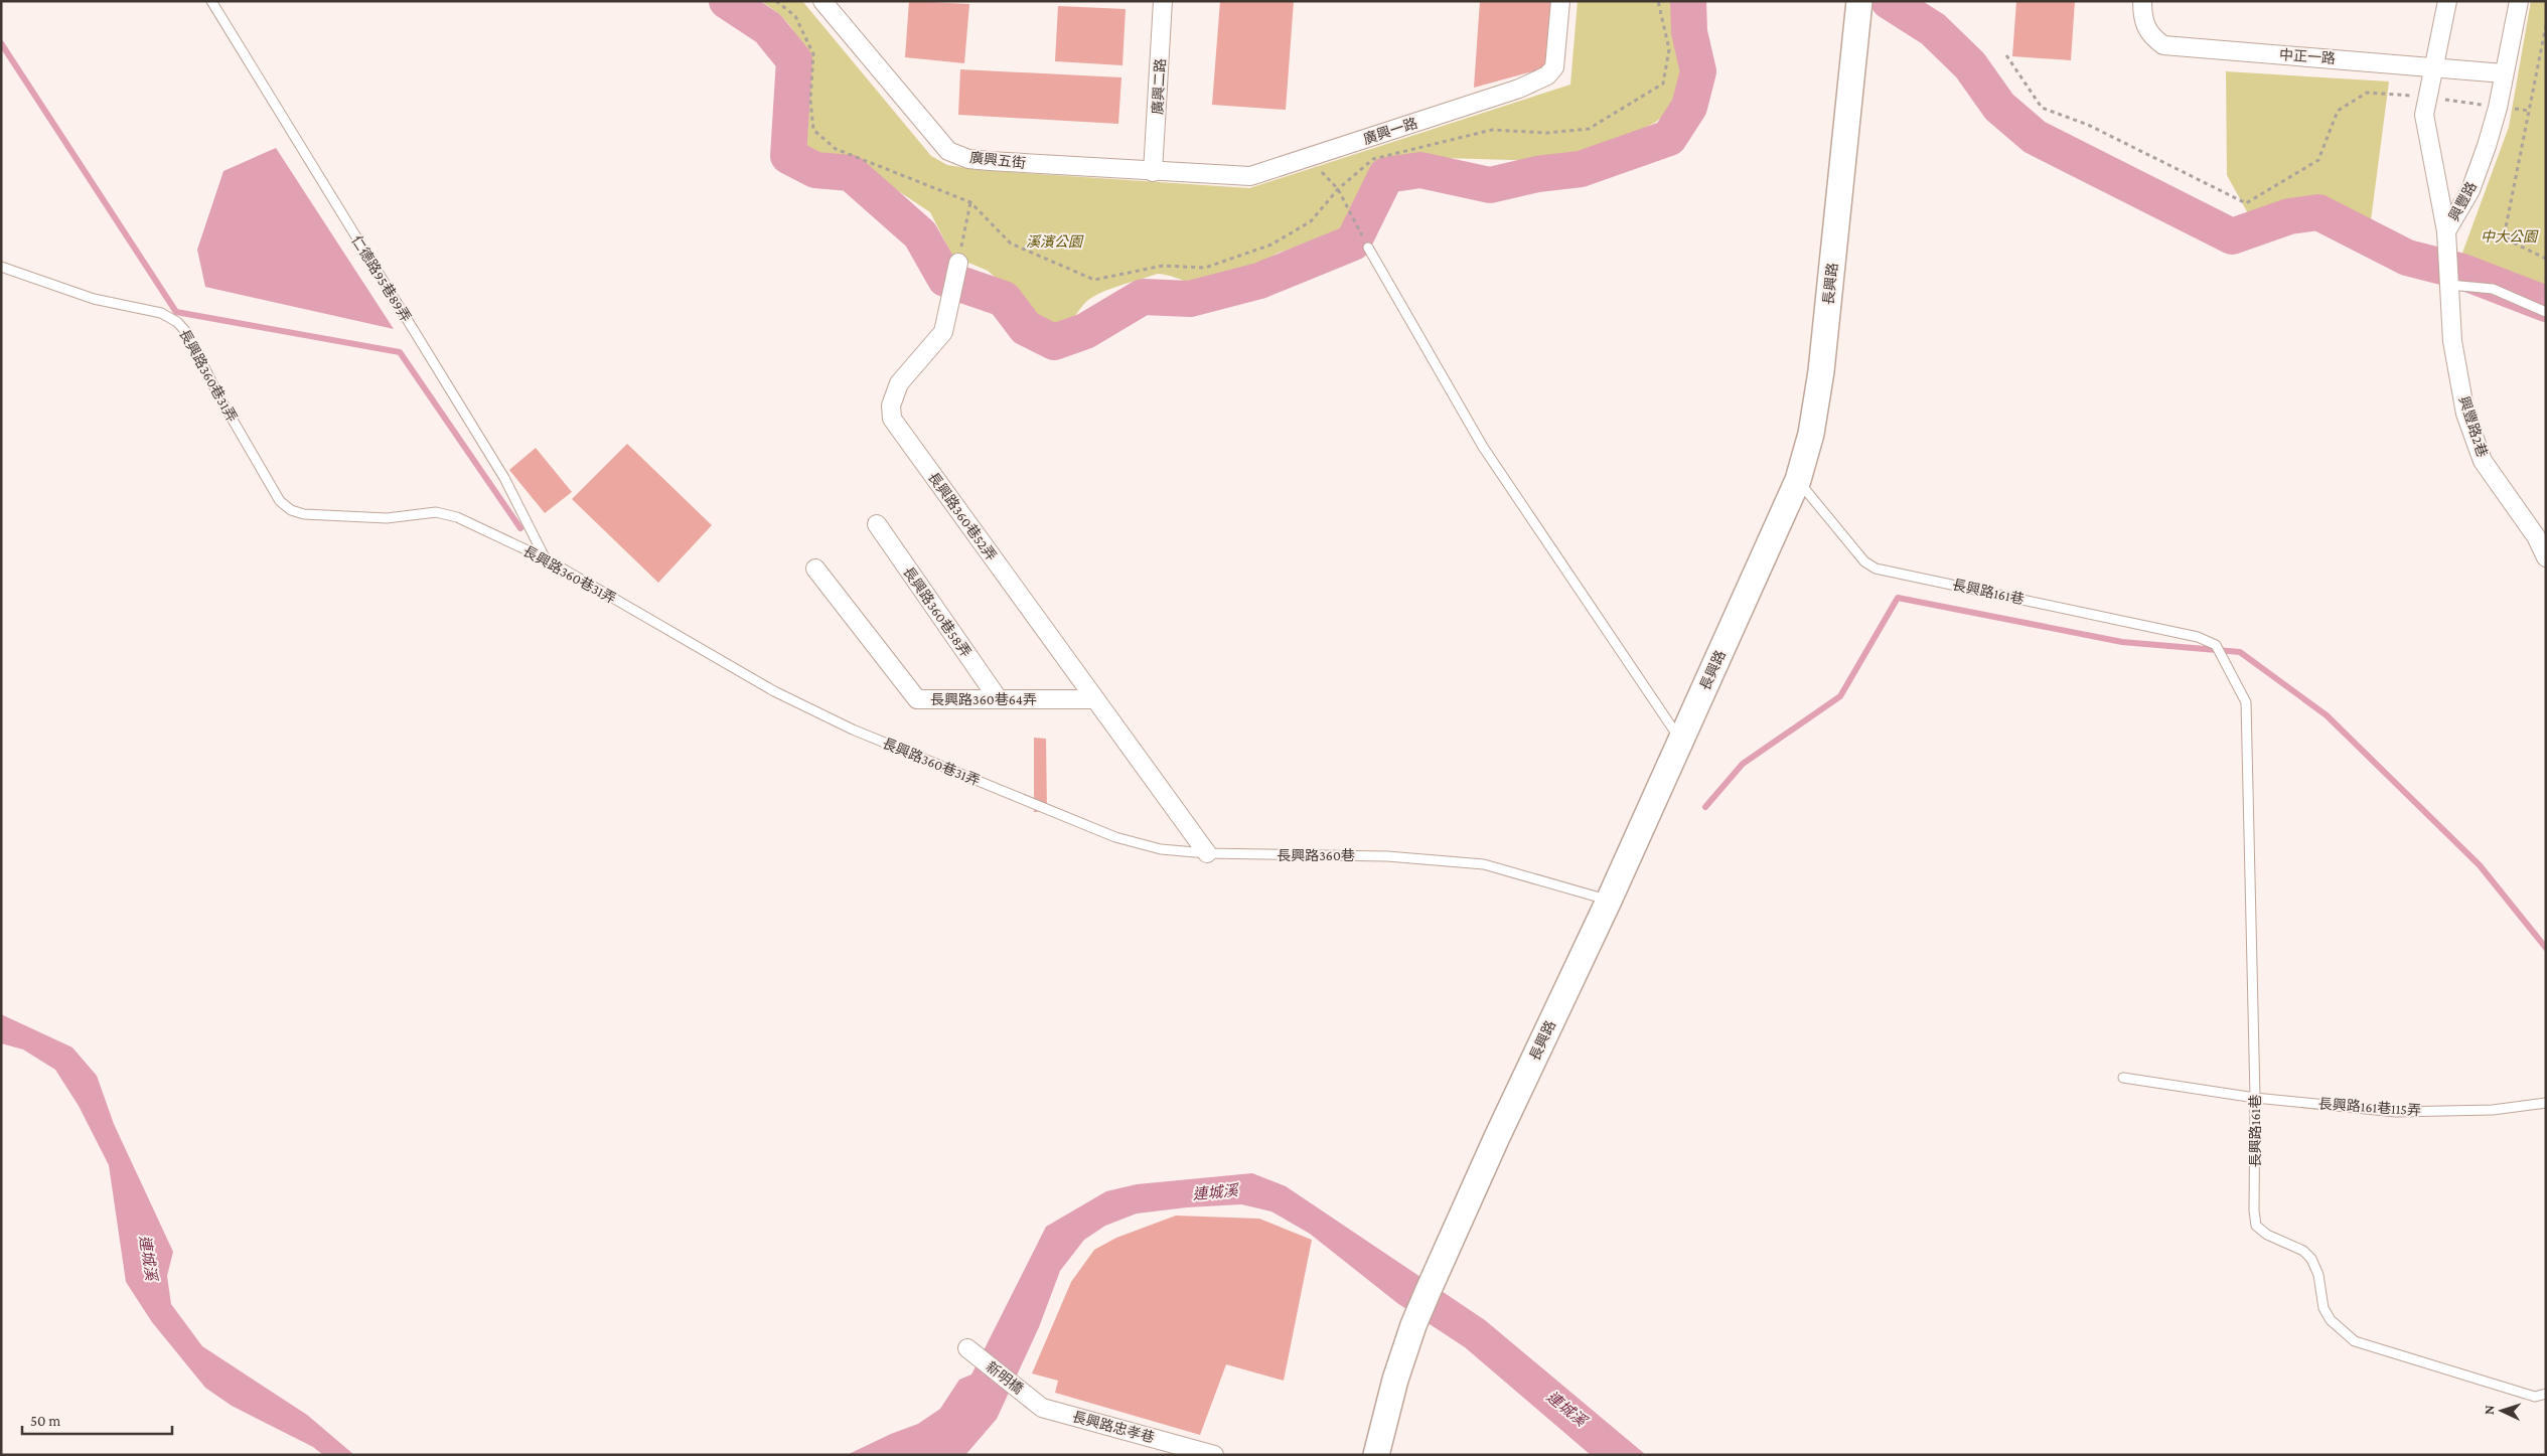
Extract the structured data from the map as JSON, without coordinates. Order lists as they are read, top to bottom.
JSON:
{
  "streets": {
    "main road": ["長興路"],
    "street": [
      "中正一路",
      "廣興二路",
      "廣興一路",
      "廣興五街",
      "興豐路",
      "興豐路2巷",
      "長興路360巷52弄",
      "長興路360巷58弄",
      "長興路360巷64弄",
      "新明橋",
      "長興路忠孝巷"
    ],
    "lane": [
      "仁德路95巷89弄",
      "長興路360巷31弄",
      "長興路161巷",
      "長興路360巷",
      "長興路161巷115弄"
    ]
  },
  "crossings": [
    ["中正一路", "興豐路"],
    ["廣興二路", "廣興一路"],
    ["廣興二路", "廣興五街"],
    ["廣興一路", "廣興五街"],
    ["興豐路", "興豐路2巷"],
    ["仁德路95巷89弄", "長興路360巷31弄"],
    ["長興路", "長興路161巷"],
    ["長興路", "長興路360巷"],
    ["長興路360巷31弄", "長興路360巷"],
    ["長興路360巷52弄", "長興路360巷64弄"],
    ["長興路161巷", "長興路161巷115弄"],
    ["長興路360巷58弄", "長興路360巷64弄"],
    ["新明橋", "長興路忠孝巷"]
  ],
  "water": ["連城溪"],
  "parks": ["中大公園", "溪濱公園"],
  "scale_bar": "50 m",
  "north": "left"
}
